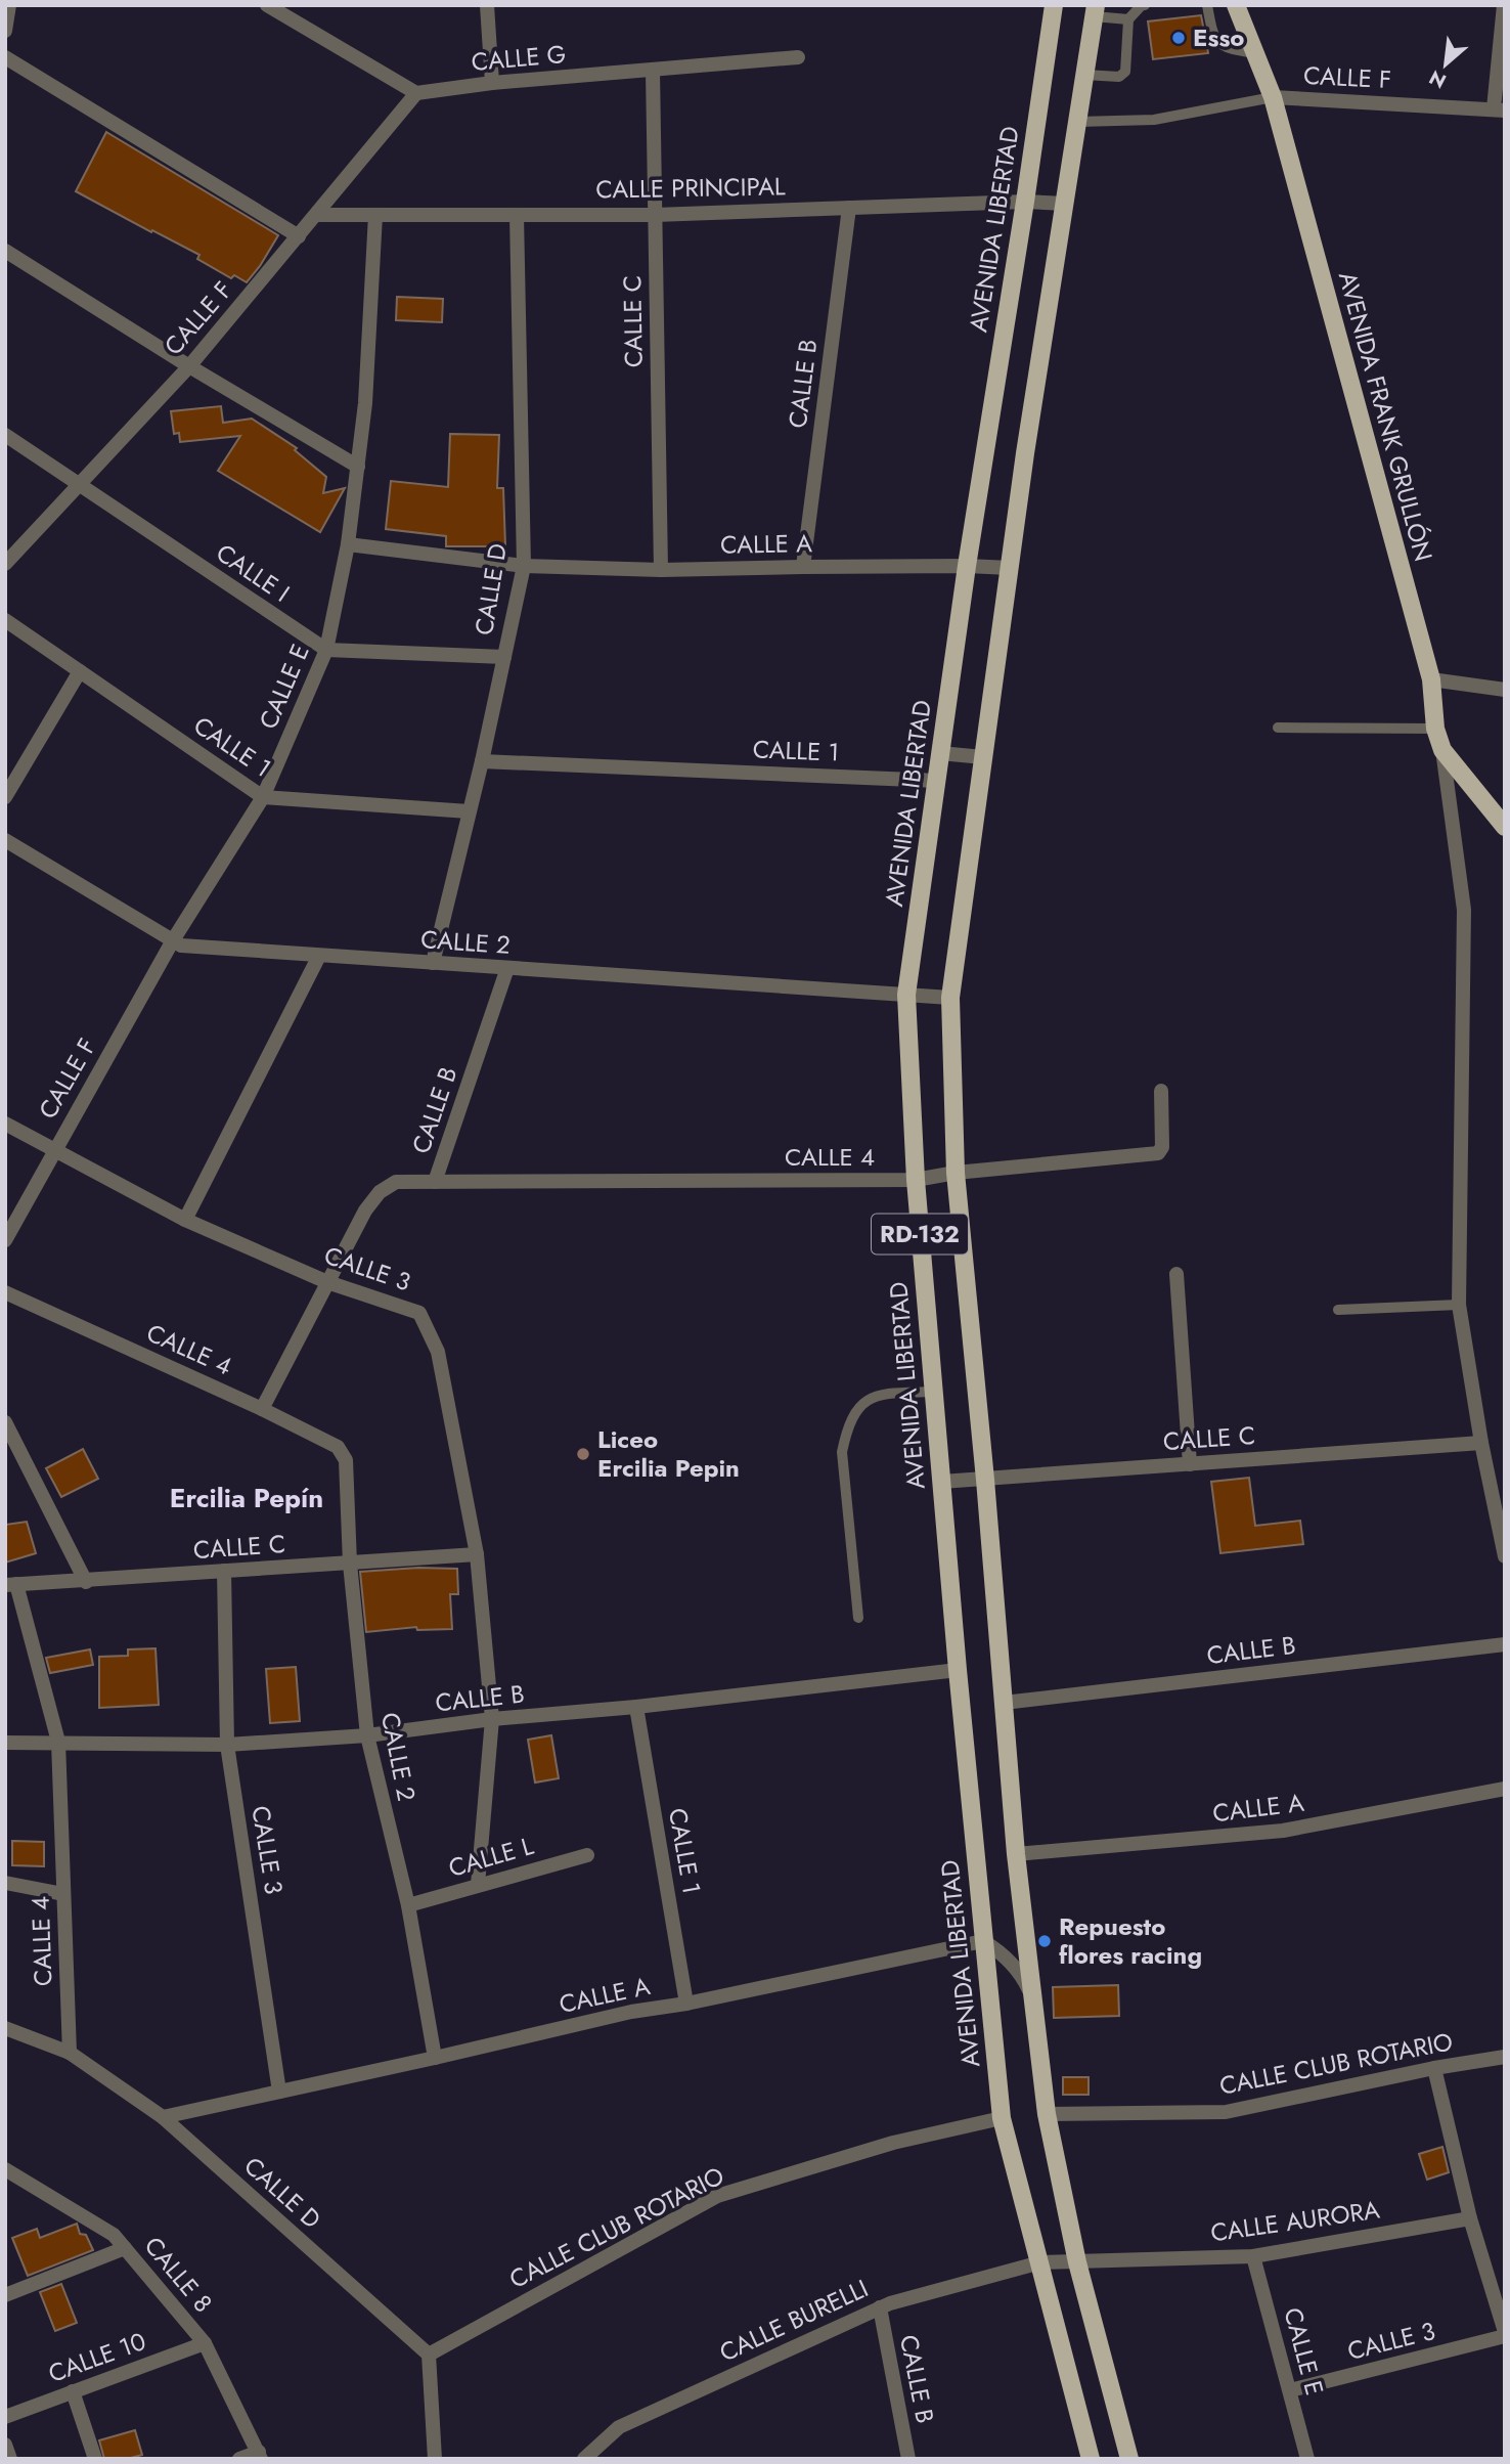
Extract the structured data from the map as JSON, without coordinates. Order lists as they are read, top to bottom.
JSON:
{
  "streets": {
    "main road": ["AVENIDA LIBERTAD", "AVENIDA FRANK GRULLÓN", "RD-132"],
    "street": [
      "CALLE G",
      "CALLE F",
      "CALLE PRINCIPAL",
      "CALLE C",
      "CALLE B",
      "CALLE A",
      "CALLE I",
      "CALLE D",
      "CALLE E",
      "CALLE 1",
      "CALLE 2",
      "CALLE 4",
      "CALLE 3",
      "CALLE L",
      "CALLE CLUB ROTARIO",
      "CALLE AURORA",
      "CALLE 8",
      "CALLE BURELLI",
      "CALLE 10"
    ]
  },
  "crossings": [
    ["CALLE G", "CALLE F"],
    ["CALLE G", "CALLE C"],
    ["CALLE F", "CALLE PRINCIPAL"],
    ["CALLE F", "AVENIDA FRANK GRULLÓN"],
    ["CALLE F", "CALLE I"],
    ["CALLE F", "CALLE E"],
    ["CALLE F", "CALLE 2"],
    ["CALLE F", "CALLE 3"],
    ["CALLE PRINCIPAL", "AVENIDA LIBERTAD"],
    ["CALLE PRINCIPAL", "CALLE C"],
    ["CALLE PRINCIPAL", "CALLE B"],
    ["CALLE PRINCIPAL", "CALLE D"],
    ["CALLE PRINCIPAL", "CALLE E"],
    ["CALLE PRINCIPAL", "RD-132"],
    ["AVENIDA LIBERTAD", "CALLE C"],
    ["AVENIDA LIBERTAD", "CALLE B"],
    ["AVENIDA LIBERTAD", "CALLE A"],
    ["AVENIDA LIBERTAD", "CALLE 1"],
    ["AVENIDA LIBERTAD", "CALLE 2"],
    ["AVENIDA LIBERTAD", "CALLE 4"],
    ["AVENIDA LIBERTAD", "CALLE CLUB ROTARIO"],
    ["AVENIDA LIBERTAD", "CALLE AURORA"],
    ["AVENIDA LIBERTAD", "CALLE BURELLI"],
    ["CALLE C", "CALLE A"],
    ["CALLE C", "CALLE 2"],
    ["CALLE C", "CALLE 4"],
    ["CALLE C", "RD-132"],
    ["CALLE C", "CALLE 3"],
    ["CALLE B", "CALLE A"],
    ["CALLE B", "CALLE 1"],
    ["CALLE B", "CALLE 2"],
    ["CALLE B", "CALLE 4"],
    ["CALLE B", "RD-132"],
    ["CALLE B", "CALLE 3"],
    ["CALLE B", "CALLE BURELLI"],
    ["CALLE A", "CALLE D"],
    ["CALLE A", "CALLE E"],
    ["CALLE A", "CALLE 1"],
    ["CALLE A", "CALLE 2"],
    ["CALLE A", "RD-132"],
    ["CALLE A", "CALLE 3"],
    ["CALLE I", "CALLE E"],
    ["CALLE D", "CALLE 1"],
    ["CALLE D", "CALLE 2"],
    ["CALLE D", "CALLE 4"],
    ["CALLE D", "CALLE CLUB ROTARIO"],
    ["CALLE E", "CALLE 1"],
    ["CALLE E", "CALLE 2"],
    ["CALLE E", "CALLE 3"],
    ["CALLE E", "CALLE AURORA"],
    ["CALLE 2", "CALLE 4"],
    ["CALLE 2", "RD-132"],
    ["CALLE 2", "CALLE L"],
    ["CALLE 4", "RD-132"],
    ["RD-132", "CALLE CLUB ROTARIO"],
    ["RD-132", "CALLE AURORA"],
    ["CALLE 3", "CALLE L"],
    ["CALLE AURORA", "CALLE BURELLI"],
    ["CALLE 8", "CALLE 10"]
  ],
  "districts": ["Ercilia Pepín"],
  "places": ["Esso", "Liceo Ercilia Pepin", "Repuesto flores racing"],
  "north": "bottom left"
}
